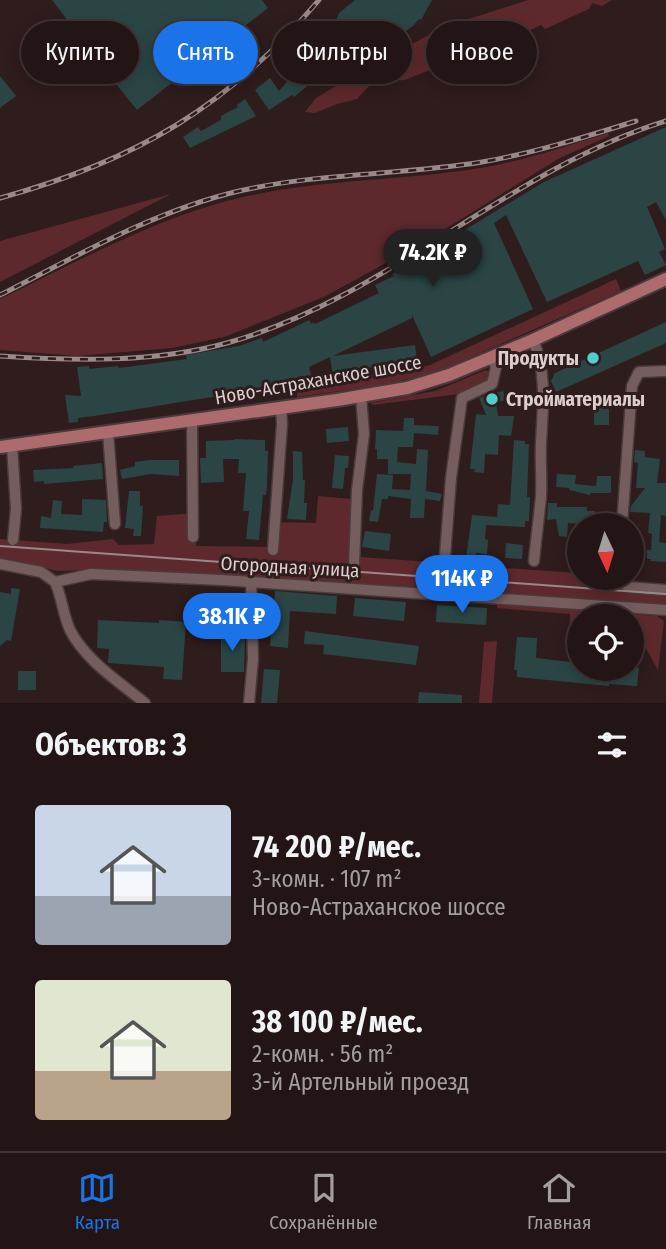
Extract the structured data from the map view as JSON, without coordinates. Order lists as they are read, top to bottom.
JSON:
{
  "streets": {
    "main road": ["Ново-Астраханское шоссе"],
    "street": ["Огородная улица"]
  },
  "places": ["Продукты", "Стройматериалы"],
  "north": "bottom",
  "page": {
    "chip": [
      "Купить",
      "Снять",
      "Фильтры",
      "Новое"
    ],
    "price": ["74.2K ₽", "114K ₽", "38.1K ₽"],
    "heading": "Объектов: 3",
    "list": [
      {
        "name": "74 200 ₽/мес.",
        "note": "3-комн. · 107 m² · Ново-Астраханское шоссе"
      },
      {
        "name": "38 100 ₽/мес.",
        "note": "2-комн. · 56 m² · 3-й Артельный проезд"
      }
    ],
    "tabs": ["Карта", "Сохранённые", "Главная"]
  }
}
